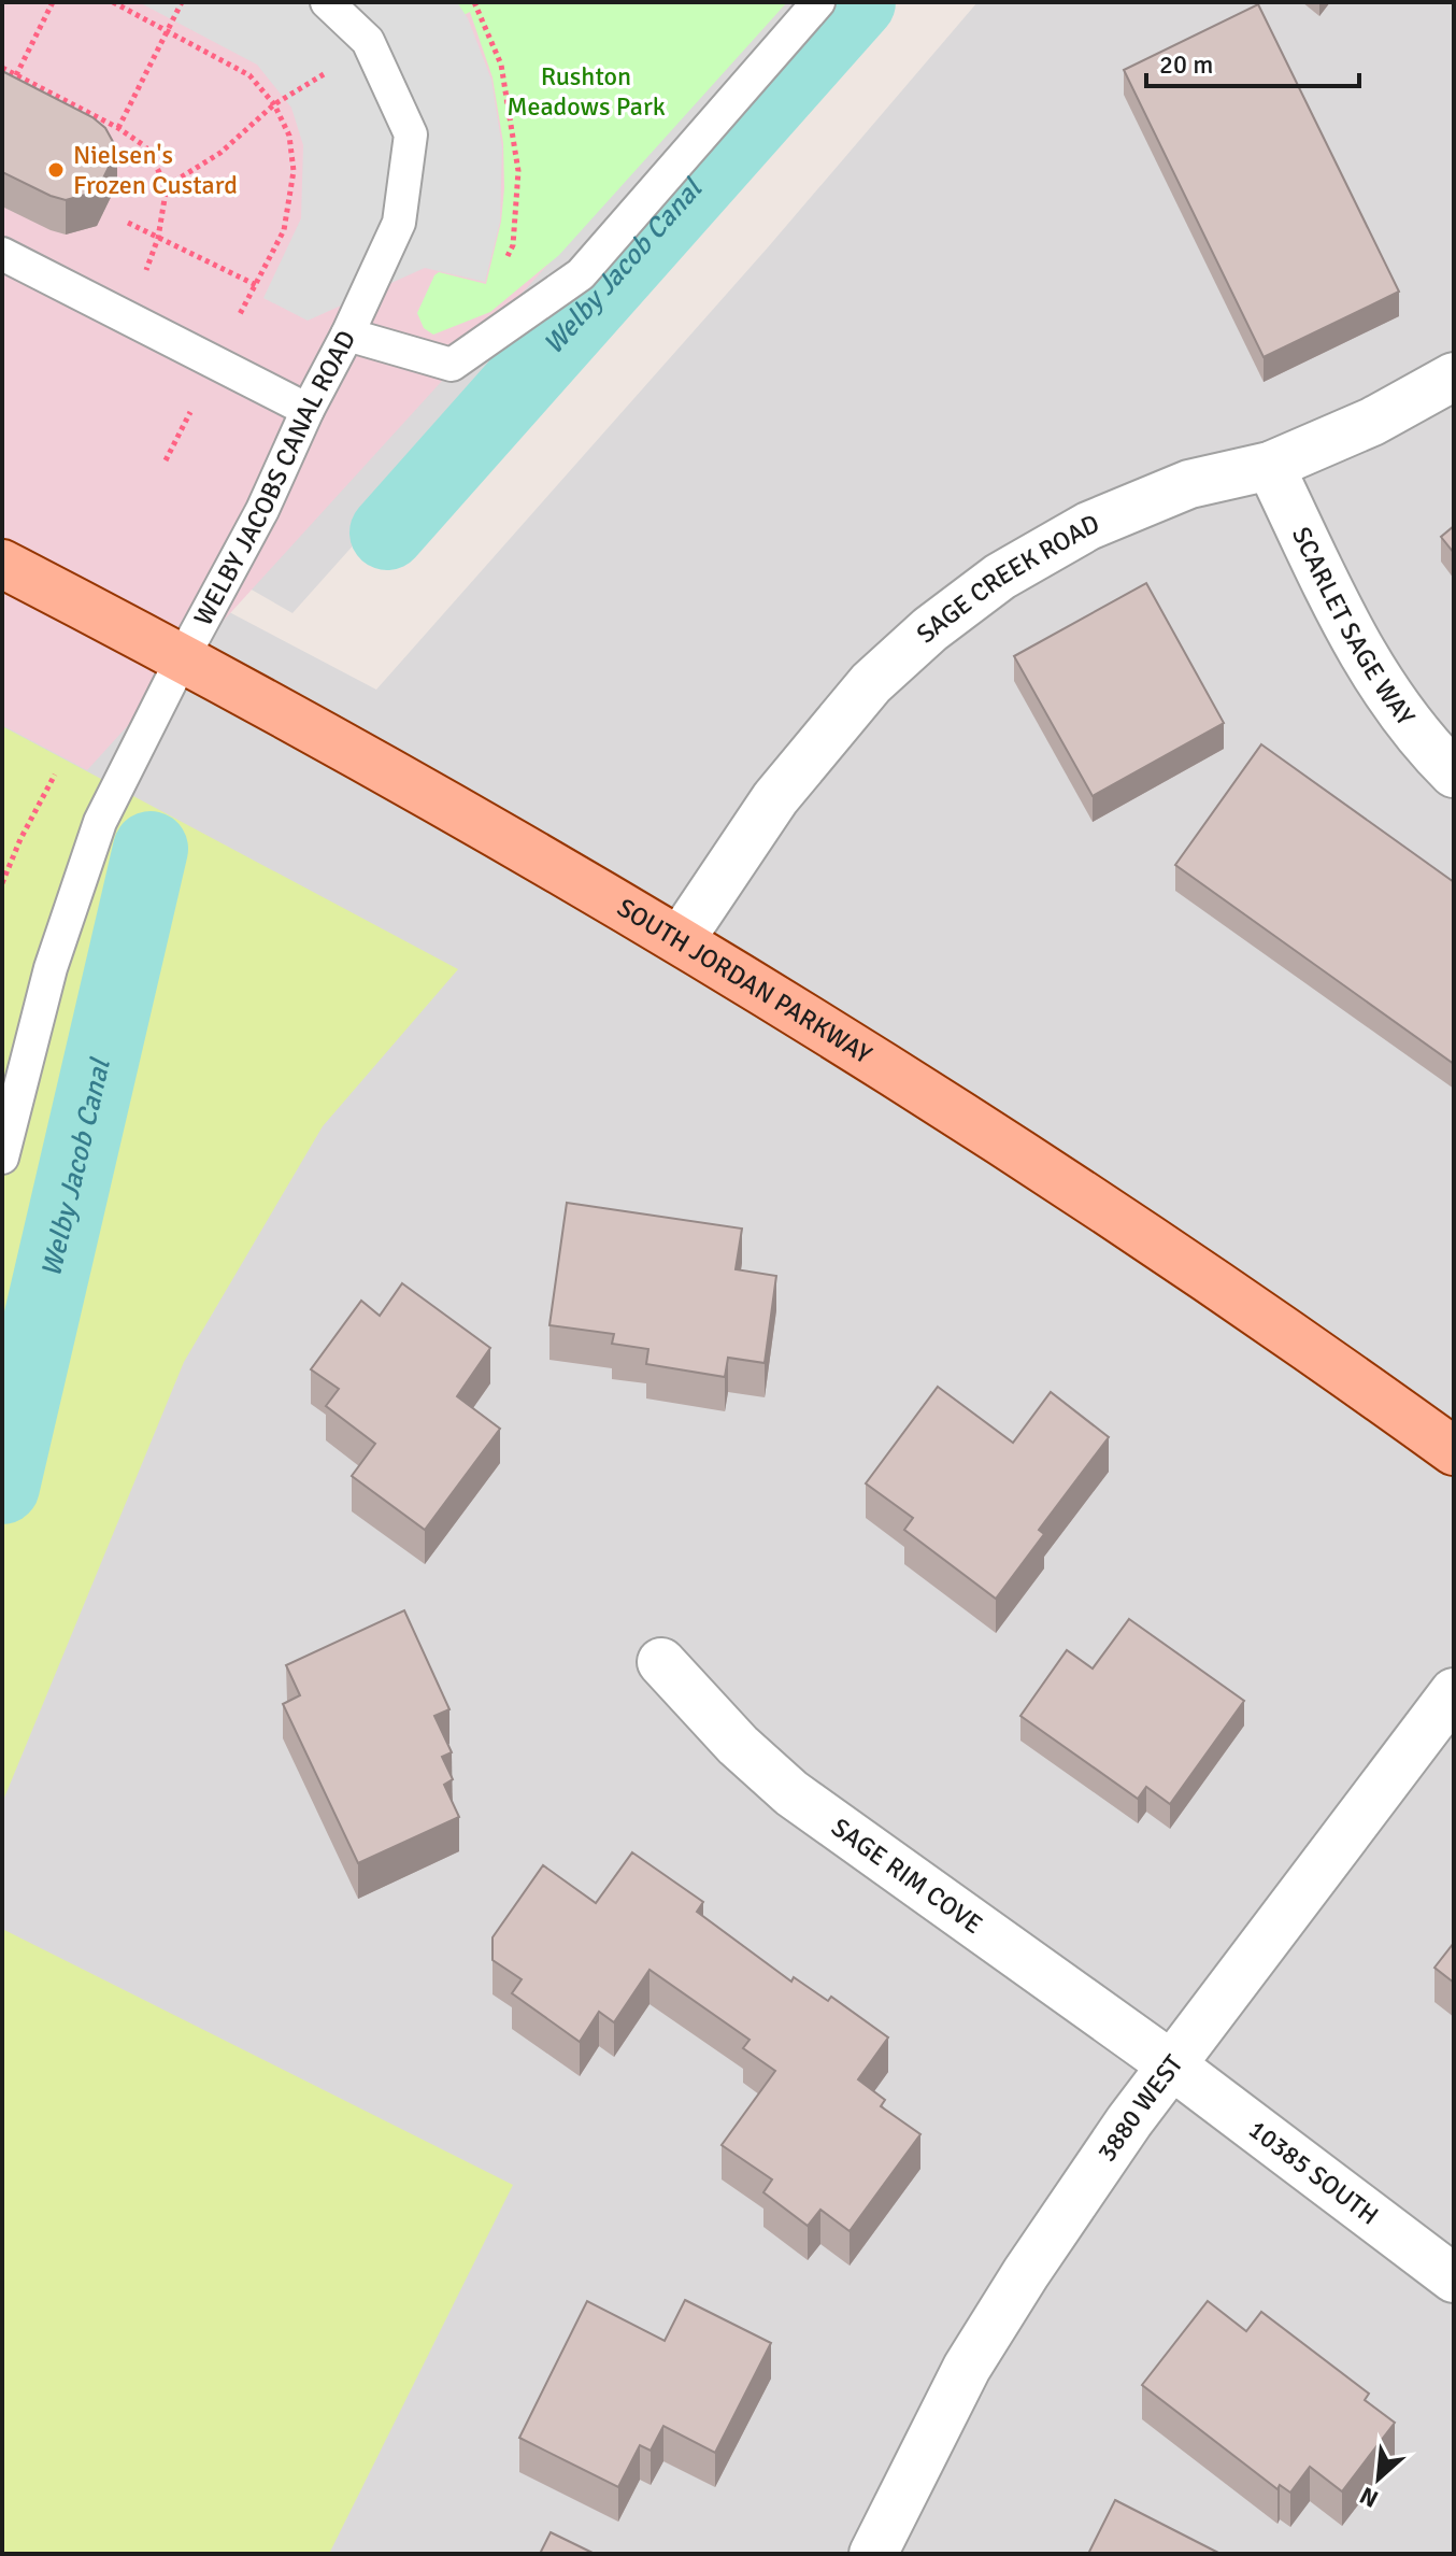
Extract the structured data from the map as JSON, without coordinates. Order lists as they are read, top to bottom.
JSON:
{
  "streets": {
    "main road": ["SOUTH JORDAN PARKWAY"],
    "street": [
      "SAGE CREEK ROAD",
      "SCARLET SAGE WAY",
      "SAGE RIM COVE",
      "3880 WEST",
      "10385 SOUTH"
    ],
    "lane": ["WELBY JACOBS CANAL ROAD"]
  },
  "crossings": [
    ["WELBY JACOBS CANAL ROAD", "SOUTH JORDAN PARKWAY"],
    ["SAGE CREEK ROAD", "SCARLET SAGE WAY"],
    ["SAGE CREEK ROAD", "SOUTH JORDAN PARKWAY"],
    ["SAGE RIM COVE", "3880 WEST"],
    ["SAGE RIM COVE", "10385 SOUTH"],
    ["3880 WEST", "10385 SOUTH"]
  ],
  "water": ["Welby Jacob Canal"],
  "parks": ["Rushton Meadows Park"],
  "places": ["Nielsen's Frozen Custard"],
  "scale_bar": "20 m",
  "north": "bottom left"
}
